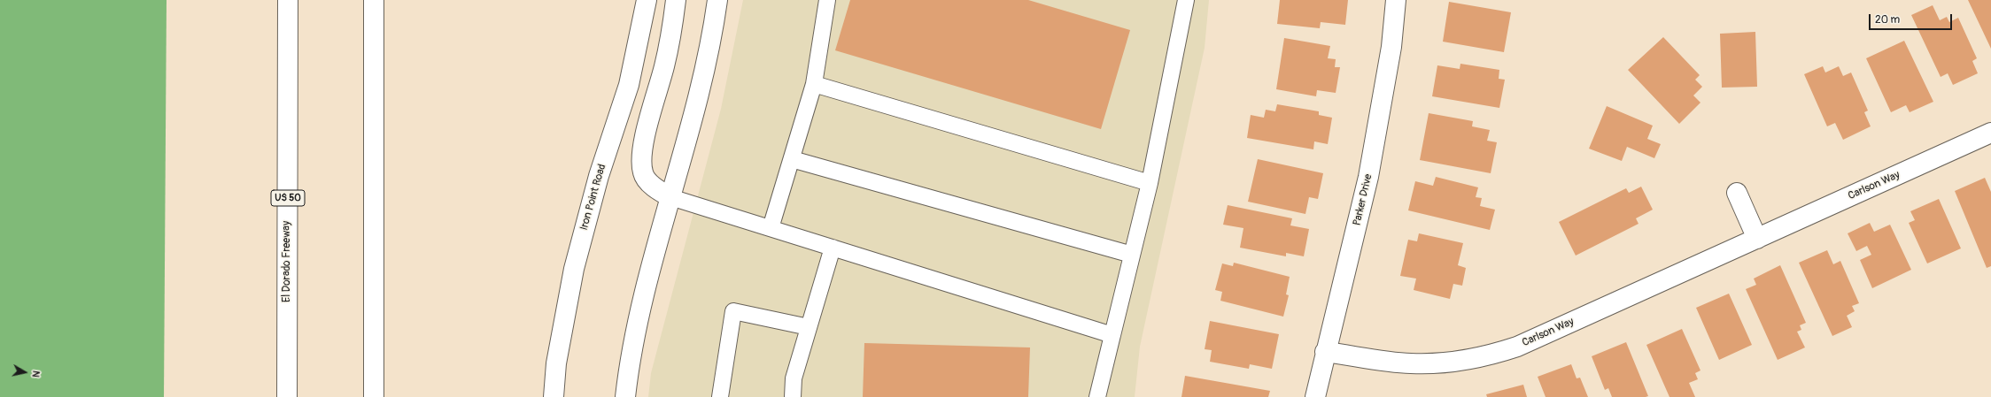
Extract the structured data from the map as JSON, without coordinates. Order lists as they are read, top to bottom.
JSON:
{
  "streets": {
    "main road": [
      "Carlson Way",
      "Iron Point Road",
      "US 50",
      "Parker Drive",
      "El Dorado Freeway"
    ]
  },
  "crossings": [
    ["Carlson Way", "Parker Drive"]
  ],
  "scale_bar": "20 m",
  "north": "right"
}
